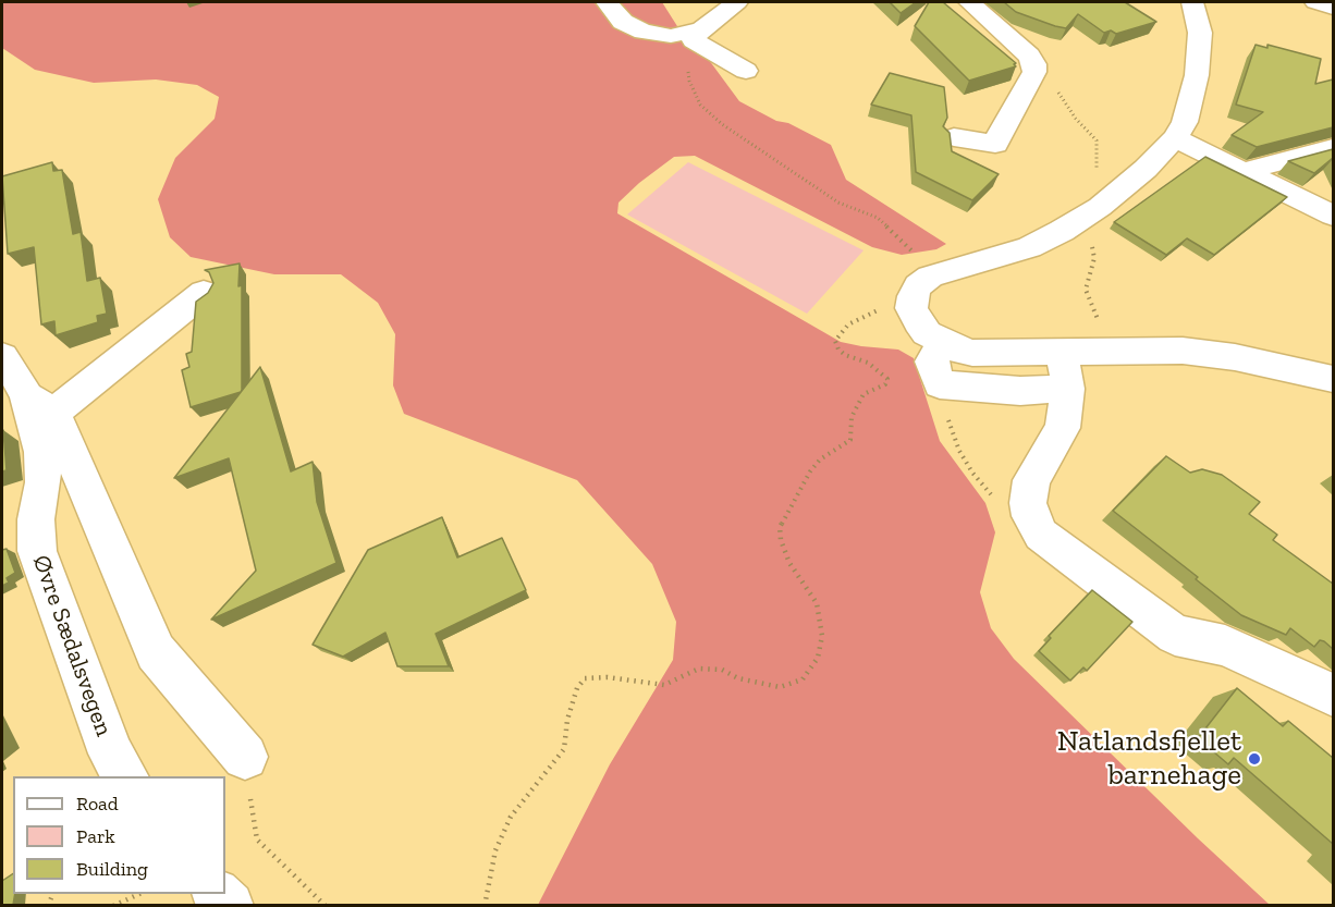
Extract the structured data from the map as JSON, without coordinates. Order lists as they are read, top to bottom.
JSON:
{
  "streets": {
    "street": ["Øvre Sædalsvegen"]
  },
  "places": ["Natlandsfjellet barnehage"],
  "legend": ["Road", "Park", "Building"]
}
